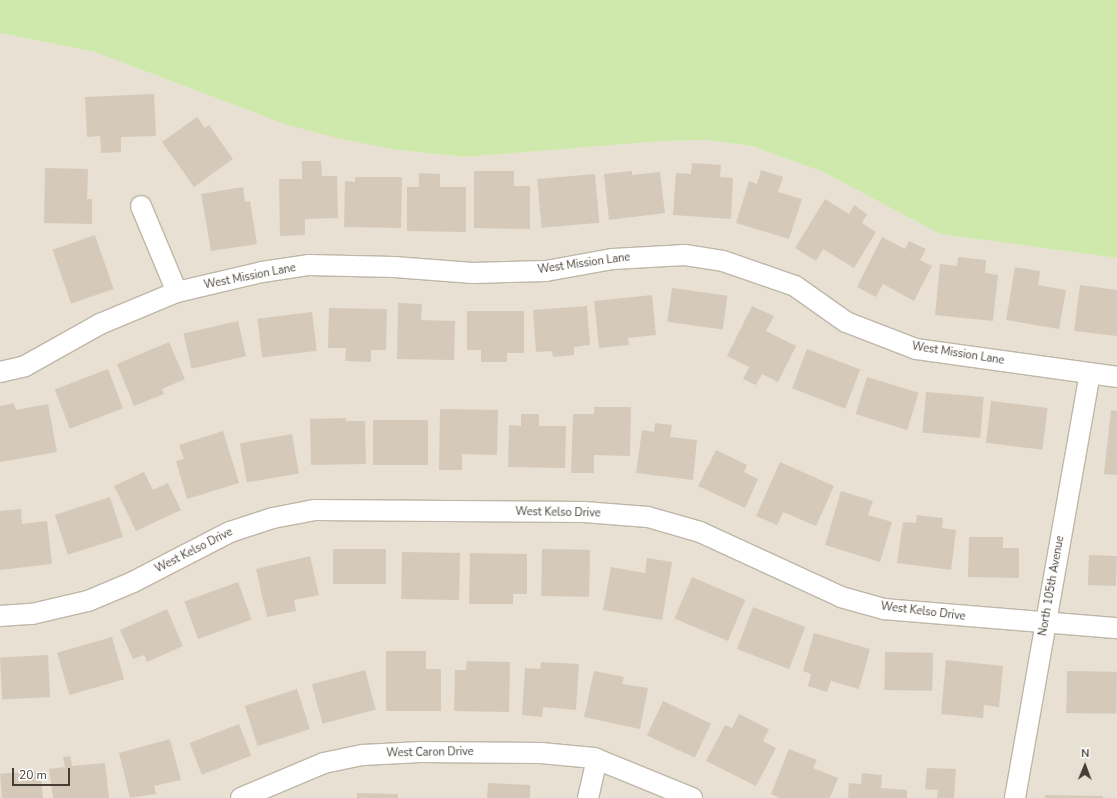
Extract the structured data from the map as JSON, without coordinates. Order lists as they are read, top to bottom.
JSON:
{
  "streets": {
    "street": [
      "West Mission Lane",
      "West Kelso Drive",
      "North 105th Avenue",
      "West Caron Drive"
    ]
  },
  "crossings": [
    ["West Mission Lane", "North 105th Avenue"],
    ["West Kelso Drive", "North 105th Avenue"]
  ],
  "scale_bar": "20 m",
  "north": "top"
}
